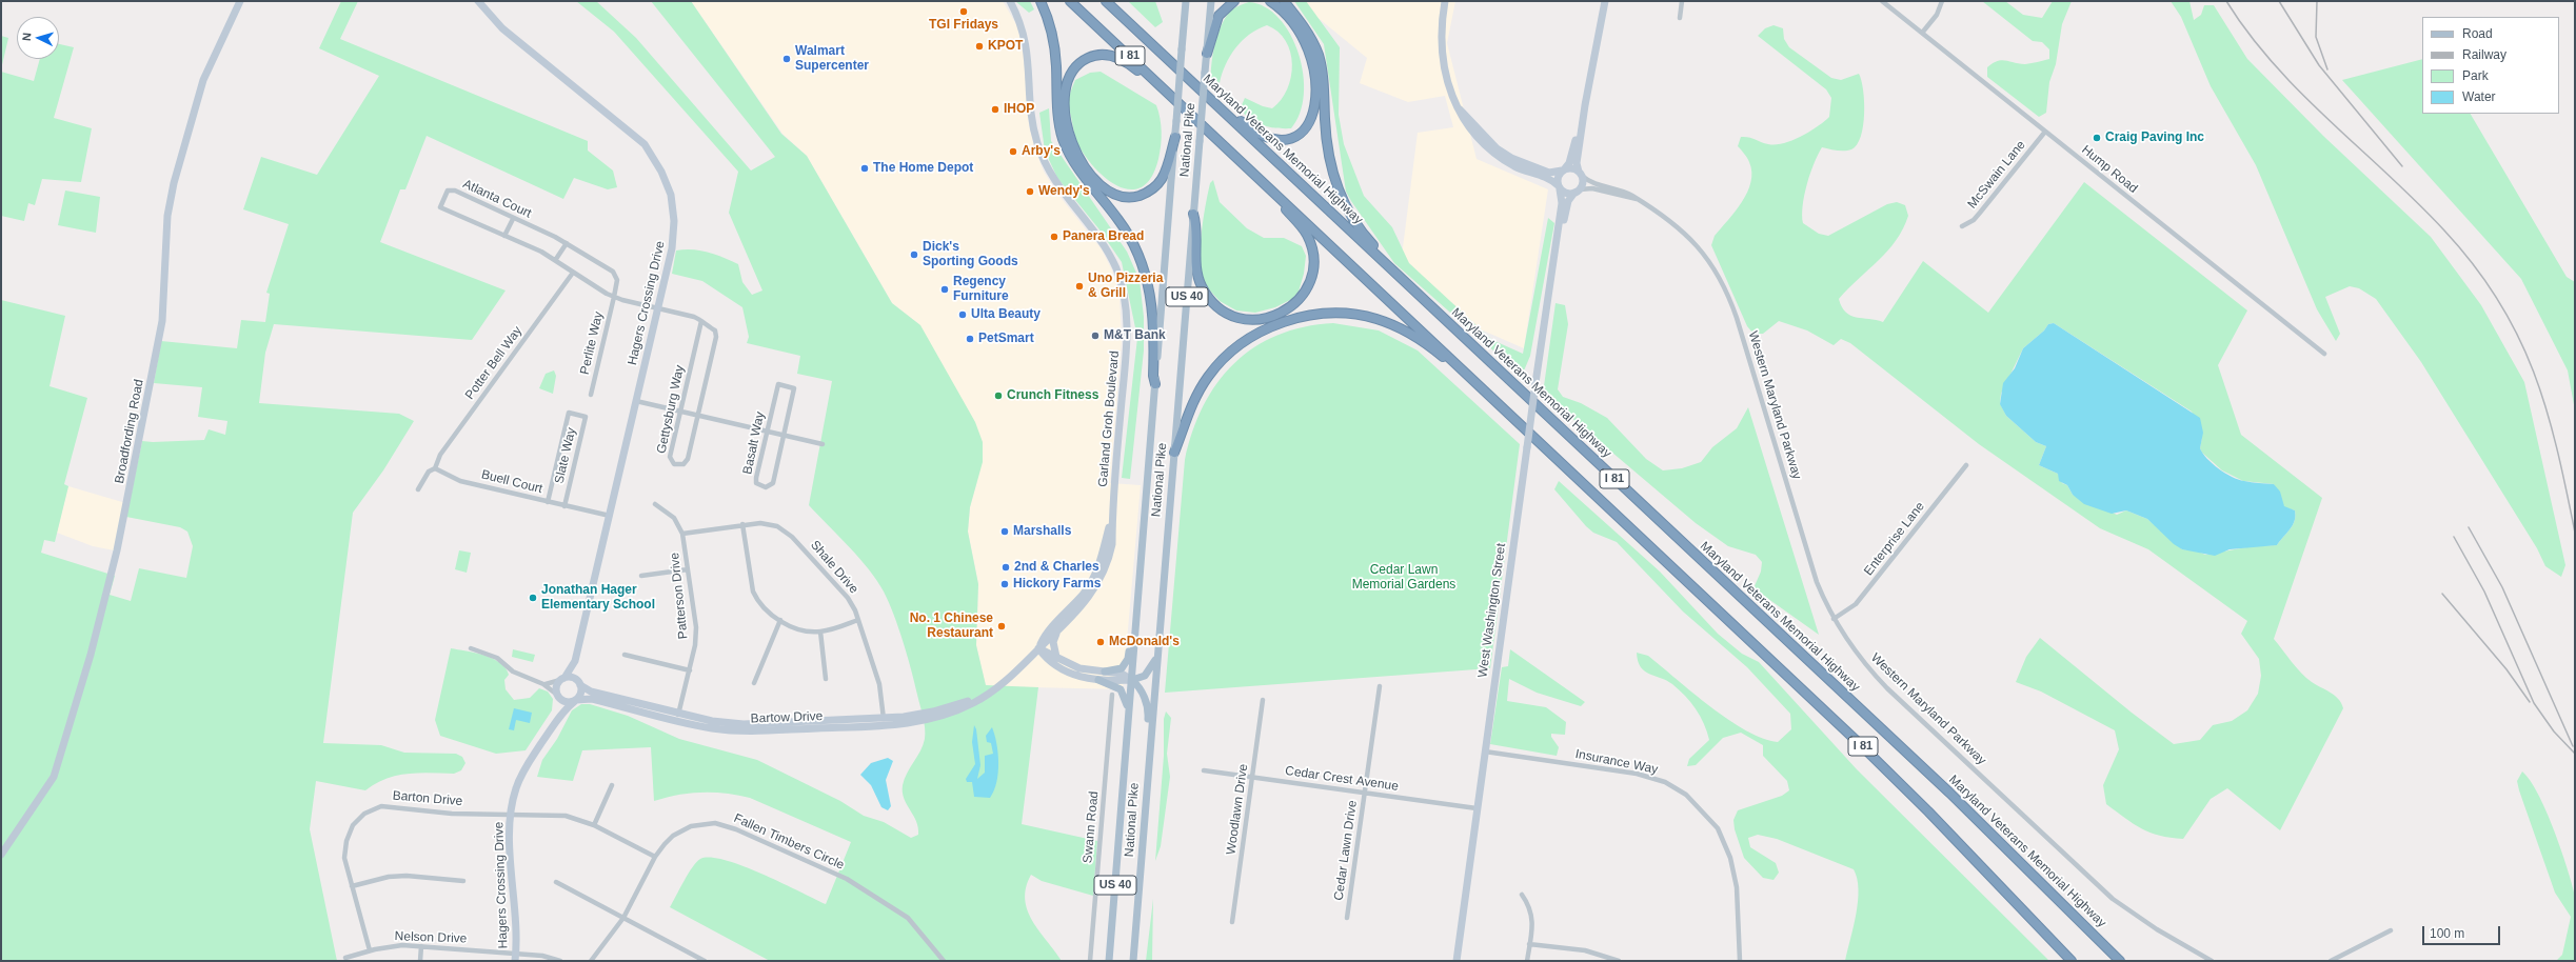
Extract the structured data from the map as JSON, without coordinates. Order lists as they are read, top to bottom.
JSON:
{
  "streets": {
    "highway": ["I 81", "Maryland Veterans Memorial Highway"],
    "main road": ["National Pike", "US 40"],
    "street": [
      "Hump Road",
      "McSwain Lane",
      "Atlanta Court",
      "Hagers Crossing Drive",
      "Perlite Way",
      "Potter Bell Way",
      "Western Maryland Parkway",
      "Gettysburg Way",
      "Garland Groh Boulevard",
      "Broadfording Road",
      "Basalt Way",
      "Slate Way",
      "Buell Court",
      "Enterprise Lane",
      "Shale Drive",
      "Patterson Drive",
      "West Washington Street",
      "Bartow Drive",
      "Insurance Way",
      "Cedar Crest Avenue",
      "Barton Drive",
      "Woodlawn Drive",
      "Swann Road",
      "Fallen Timbers Circle",
      "Cedar Lawn Drive",
      "Nelson Drive"
    ]
  },
  "crossings": [
    ["Hump Road", "McSwain Lane"],
    ["Atlanta Court", "Hagers Crossing Drive"],
    ["Atlanta Court", "Perlite Way"],
    ["Atlanta Court", "Potter Bell Way"],
    ["Atlanta Court", "Gettysburg Way"],
    ["Hagers Crossing Drive", "Gettysburg Way"],
    ["Hagers Crossing Drive", "Buell Court"],
    ["Hagers Crossing Drive", "Bartow Drive"],
    ["Hagers Crossing Drive", "Barton Drive"],
    ["Hagers Crossing Drive", "Nelson Drive"],
    ["Potter Bell Way", "Buell Court"],
    ["Western Maryland Parkway", "Enterprise Lane"],
    ["Western Maryland Parkway", "West Washington Street"],
    ["Garland Groh Boulevard", "Bartow Drive"],
    ["Slate Way", "Buell Court"],
    ["Shale Drive", "Patterson Drive"],
    ["Shale Drive", "Bartow Drive"],
    ["Patterson Drive", "Bartow Drive"],
    ["West Washington Street", "Insurance Way"],
    ["West Washington Street", "Cedar Crest Avenue"],
    ["Cedar Crest Avenue", "Woodlawn Drive"],
    ["Cedar Crest Avenue", "Cedar Lawn Drive"],
    ["Barton Drive", "Fallen Timbers Circle"],
    ["Barton Drive", "Nelson Drive"]
  ],
  "parks": ["Cedar Lawn Memorial Gardens"],
  "places": [
    "TGI Fridays",
    "KPOT",
    "Walmart Supercenter",
    "IHOP",
    "Craig Paving Inc",
    "Arby's",
    "The Home Depot",
    "Wendy's",
    "Panera Bread",
    "Dick's Sporting Goods",
    "Uno Pizzeria & Grill",
    "Regency Furniture",
    "Ulta Beauty",
    "M&T Bank",
    "PetSmart",
    "Crunch Fitness",
    "Marshalls",
    "2nd & Charles",
    "Hickory Farms",
    "Jonathan Hager Elementary School",
    "No. 1 Chinese Restaurant",
    "McDonald's"
  ],
  "legend": [
    "Road",
    "Railway",
    "Park",
    "Water"
  ],
  "scale_bar": "100 m",
  "north": "left"
}
